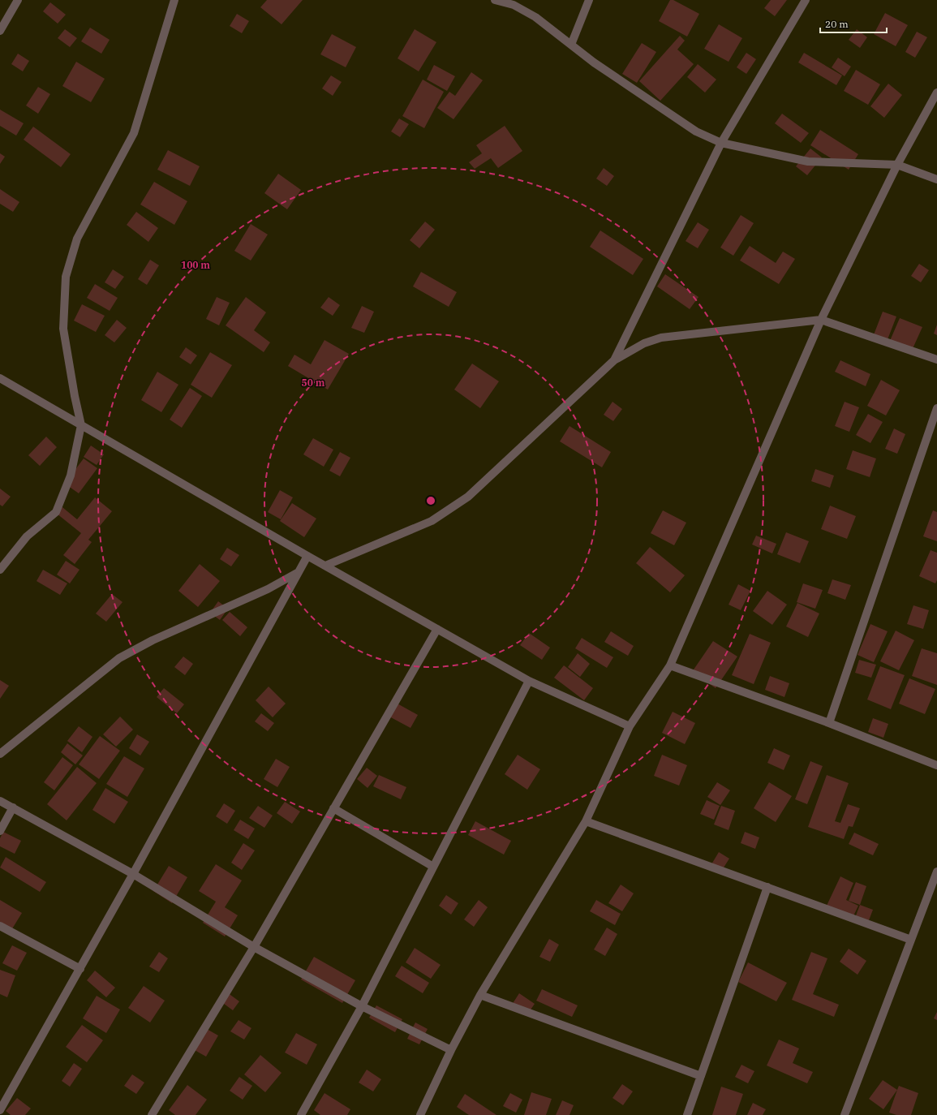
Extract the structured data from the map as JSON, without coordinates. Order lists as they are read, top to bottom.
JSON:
{
  "scale_bar": "20 m",
  "rings": ["100 m", "50 m"]
}
